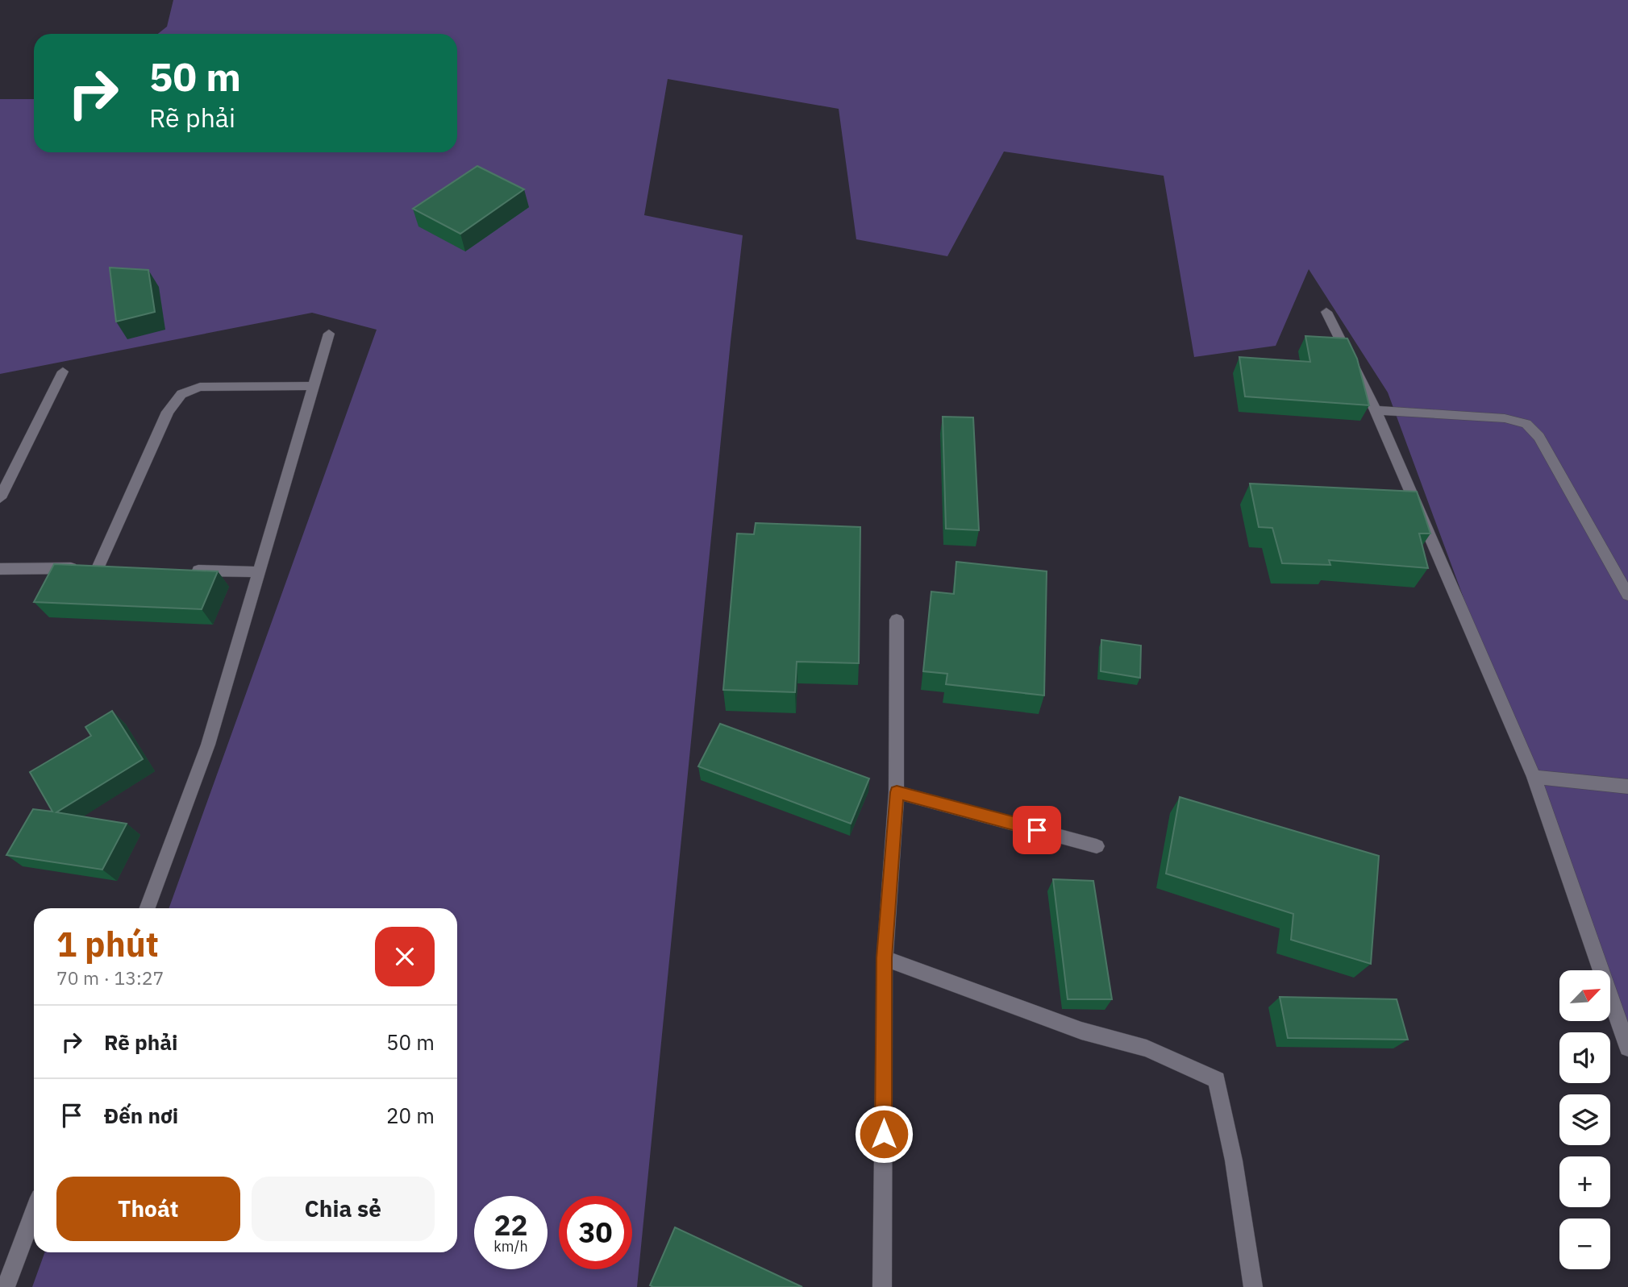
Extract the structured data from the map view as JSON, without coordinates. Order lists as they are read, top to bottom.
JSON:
{
  "north": "top right",
  "page": {
    "turn": ["50 m", "Rẽ phải"],
    "heading": ["1 phút", "70 m · 13:27"],
    "map_buttons": ["+", "−"],
    "list": [
      {
        "name": "Rẽ phải",
        "value": "50 m"
      },
      {
        "name": "Đến nơi",
        "value": "20 m"
      }
    ],
    "buttons": ["Thoát", "Chia sẻ"],
    "speed": "22 km/h",
    "limit": "30"
  }
}
